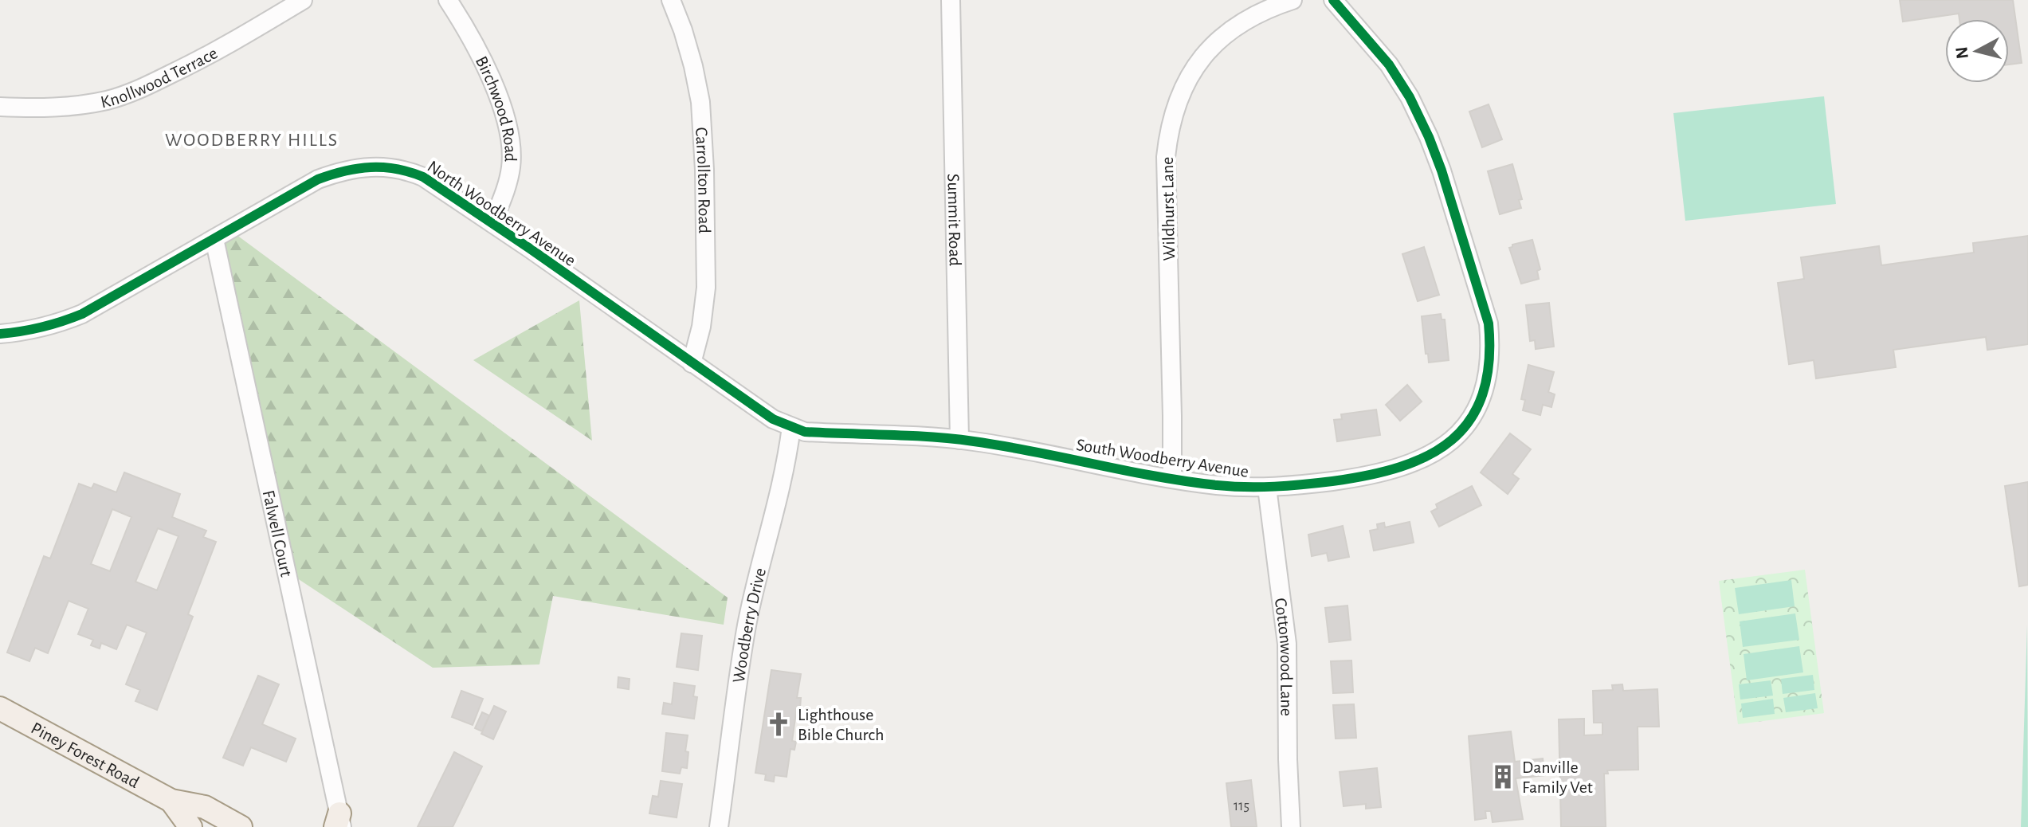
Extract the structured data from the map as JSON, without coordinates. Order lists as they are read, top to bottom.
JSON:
{
  "streets": {
    "main road": ["Piney Forest Road"],
    "street": [
      "Knollwood Terrace",
      "Birchwood Road",
      "Carrollton Road",
      "Wildhurst Lane",
      "North Woodberry Avenue",
      "Summit Road",
      "South Woodberry Avenue",
      "Falwell Court",
      "Woodberry Drive",
      "Cottonwood Lane"
    ]
  },
  "crossings": [
    ["Birchwood Road", "North Woodberry Avenue"],
    ["Carrollton Road", "North Woodberry Avenue"],
    ["Wildhurst Lane", "South Woodberry Avenue"],
    ["North Woodberry Avenue", "South Woodberry Avenue"],
    ["North Woodberry Avenue", "Falwell Court"],
    ["North Woodberry Avenue", "Woodberry Drive"],
    ["Summit Road", "South Woodberry Avenue"],
    ["South Woodberry Avenue", "Woodberry Drive"],
    ["South Woodberry Avenue", "Cottonwood Lane"]
  ],
  "districts": ["WOODBERRY HILLS"],
  "places": {
    "church": ["Lighthouse Bible Church"],
    "building": ["Danville Family Vet"]
  },
  "house_numbers": ["115"],
  "north": "left"
}
